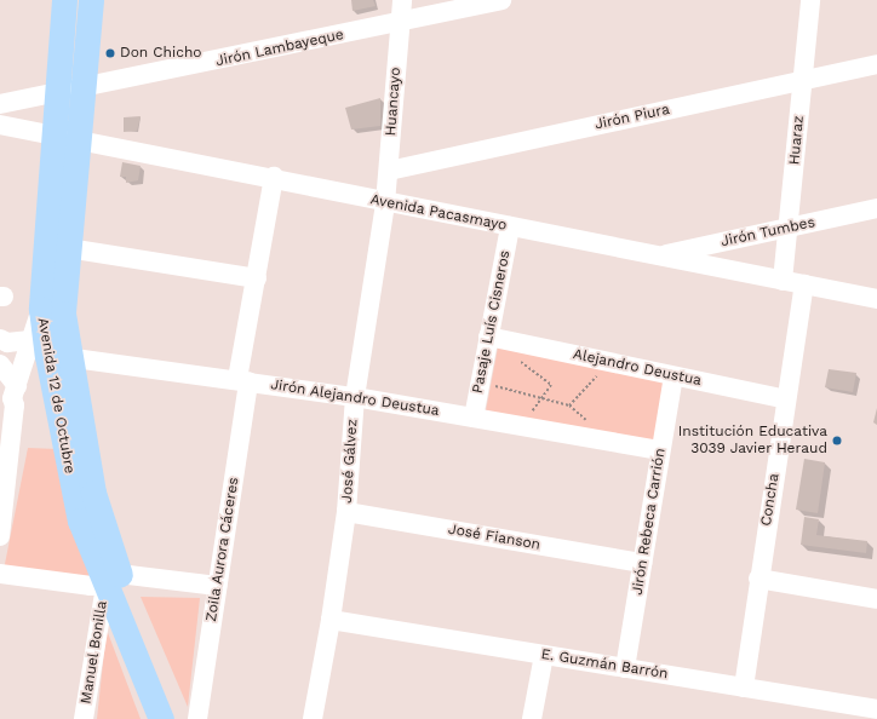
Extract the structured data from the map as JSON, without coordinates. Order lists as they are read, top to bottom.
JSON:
{
  "streets": {
    "main road": ["Avenida 12 de Octubre"],
    "street": [
      "Jirón Lambayeque",
      "Huancayo",
      "Jirón Piura",
      "Huaraz",
      "Avenida Pacasmayo",
      "Jirón Tumbes",
      "Pasaje Luís Cisneros",
      "Alejandro Deustua",
      "Jirón Alejandro Deustua",
      "José Gálvez",
      "Concha",
      "Jirón Rebeca Carrión",
      "José Fianson",
      "Zoila Aurora Cáceres",
      "Manuel Bonilla",
      "E. Guzmán Barrón"
    ]
  },
  "crossings": [
    ["Jirón Lambayeque", "Huancayo"],
    ["Jirón Lambayeque", "Avenida 12 de Octubre"],
    ["Huancayo", "Jirón Piura"],
    ["Huancayo", "Avenida Pacasmayo"],
    ["Huancayo", "José Gálvez"],
    ["Jirón Piura", "Huaraz"],
    ["Huaraz", "Avenida Pacasmayo"],
    ["Huaraz", "Jirón Tumbes"],
    ["Avenida Pacasmayo", "Jirón Tumbes"],
    ["Avenida Pacasmayo", "Pasaje Luís Cisneros"],
    ["Avenida Pacasmayo", "Avenida 12 de Octubre"],
    ["Avenida Pacasmayo", "José Gálvez"],
    ["Avenida Pacasmayo", "Concha"],
    ["Avenida Pacasmayo", "Zoila Aurora Cáceres"],
    ["Pasaje Luís Cisneros", "Alejandro Deustua"],
    ["Pasaje Luís Cisneros", "Jirón Alejandro Deustua"],
    ["Alejandro Deustua", "Concha"],
    ["Alejandro Deustua", "Jirón Rebeca Carrión"],
    ["Avenida 12 de Octubre", "Jirón Alejandro Deustua"],
    ["Avenida 12 de Octubre", "Manuel Bonilla"],
    ["Jirón Alejandro Deustua", "José Gálvez"],
    ["Jirón Alejandro Deustua", "Jirón Rebeca Carrión"],
    ["Jirón Alejandro Deustua", "Zoila Aurora Cáceres"],
    ["José Gálvez", "José Fianson"],
    ["José Gálvez", "E. Guzmán Barrón"],
    ["Concha", "E. Guzmán Barrón"],
    ["Jirón Rebeca Carrión", "José Fianson"],
    ["Jirón Rebeca Carrión", "E. Guzmán Barrón"]
  ],
  "places": ["Don Chicho", "Institución Educativa 3039 Javier Heraud"]
}
